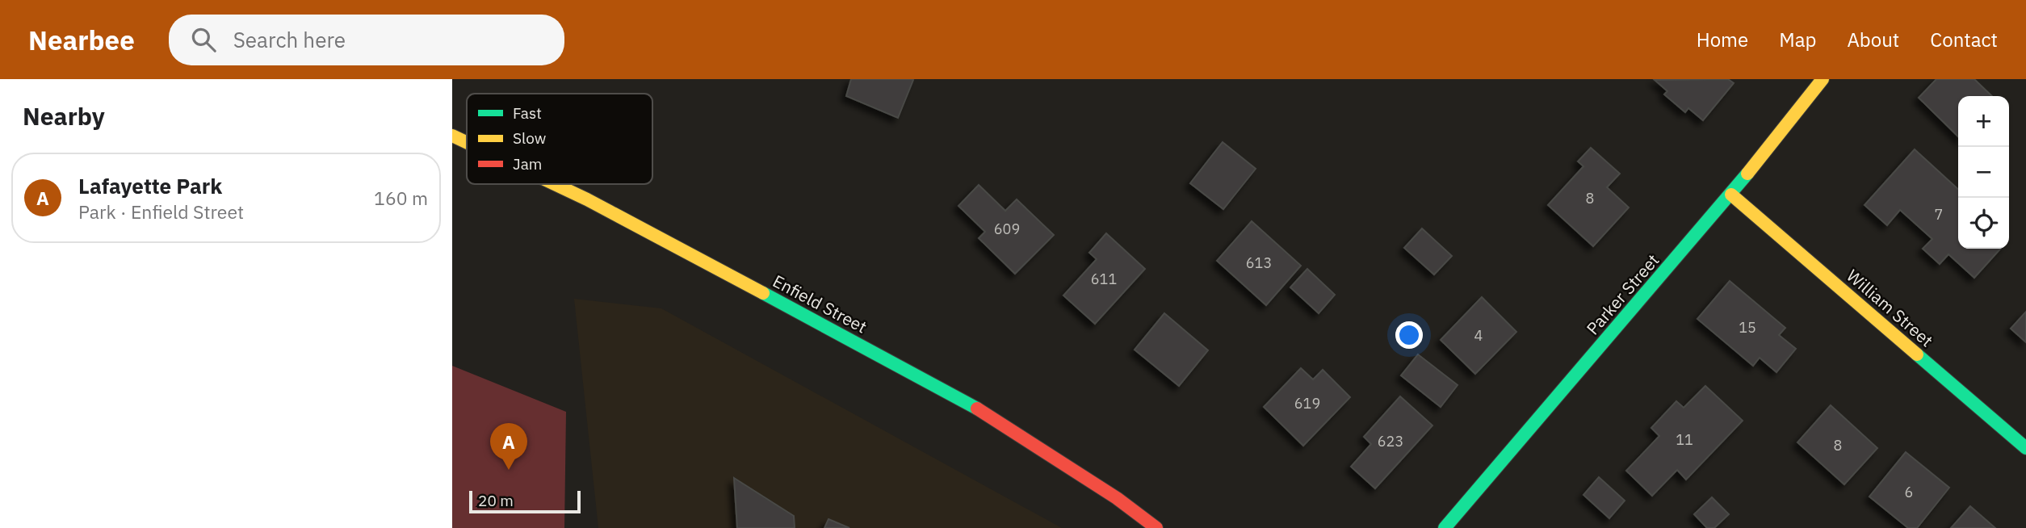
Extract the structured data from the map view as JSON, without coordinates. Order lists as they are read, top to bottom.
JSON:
{
  "streets": {
    "street": ["Parker Street", "Enfield Street", "William Street"]
  },
  "crossings": [
    ["Parker Street", "William Street"]
  ],
  "house_numbers": [
    "8",
    "7",
    "609",
    "613",
    "611",
    "15",
    "4",
    "619",
    "11",
    "623",
    "8",
    "6"
  ],
  "legend": ["Fast", "Slow", "Jam"],
  "scale_bar": "20 m",
  "page": {
    "header": "Nearbee",
    "search": "Search here",
    "nav": [
      "Home",
      "Map",
      "About",
      "Contact"
    ],
    "heading": "Nearby",
    "map_buttons": ["+", "−"],
    "list": [
      {
        "mark": "A",
        "name": "Lafayette Park",
        "note": "Park · Enfield Street",
        "value": "160 m"
      }
    ],
    "pins": "A",
    "scale": "20 m"
  }
}
